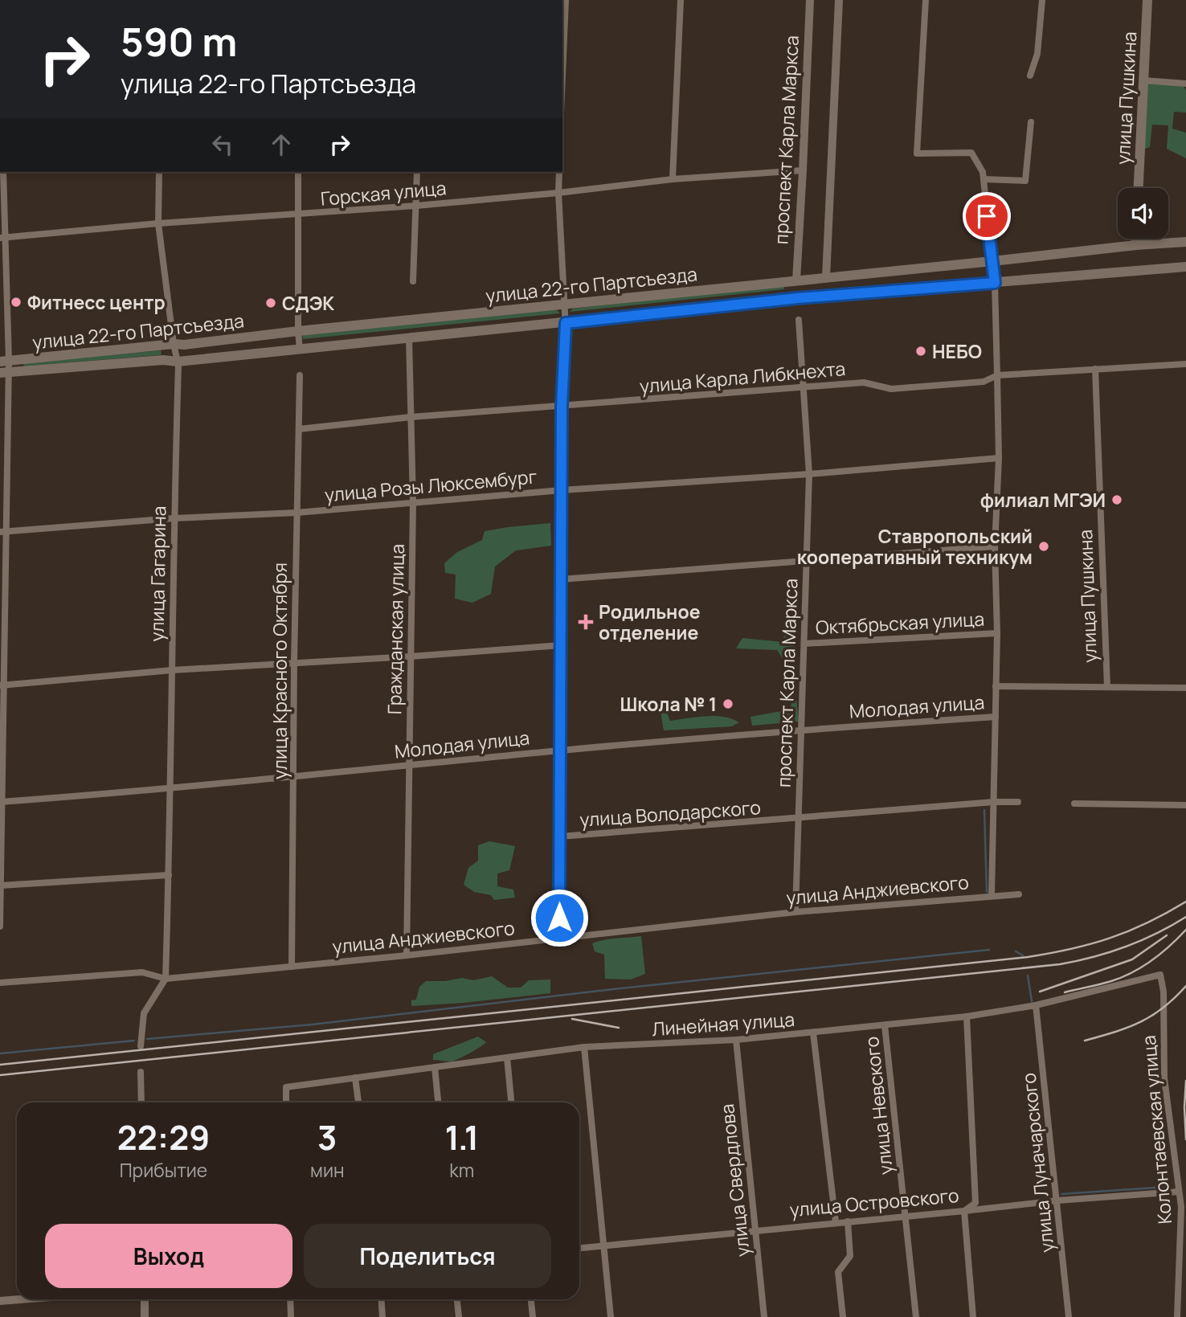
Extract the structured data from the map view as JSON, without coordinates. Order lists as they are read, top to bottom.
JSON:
{
  "streets": {
    "main road": ["улица Пушкина", "улица 22-го Партсъезда"],
    "street": [
      "проспект Карла Маркса",
      "Горская улица",
      "улица Карла Либкнехта",
      "улица Розы Люксембург",
      "улица Гагарина",
      "Октябрьская улица",
      "Гражданская улица",
      "улица Красного Октября",
      "Молодая улица",
      "улица Володарского",
      "улица Анджиевского",
      "Линейная улица",
      "улица Невского",
      "Колонтаевская улица",
      "улица Луначарского",
      "улица Свердлова",
      "улица Островского"
    ]
  },
  "crossings": [
    ["улица Пушкина", "улица Карла Либкнехта"],
    ["проспект Карла Маркса", "Горская улица"],
    ["проспект Карла Маркса", "улица 22-го Партсъезда"],
    ["проспект Карла Маркса", "улица Карла Либкнехта"],
    ["проспект Карла Маркса", "улица Розы Люксембург"],
    ["проспект Карла Маркса", "Октябрьская улица"],
    ["проспект Карла Маркса", "Молодая улица"],
    ["проспект Карла Маркса", "улица Володарского"],
    ["проспект Карла Маркса", "улица Анджиевского"],
    ["Горская улица", "улица Гагарина"],
    ["улица 22-го Партсъезда", "улица Гагарина"],
    ["улица 22-го Партсъезда", "Гражданская улица"],
    ["улица Карла Либкнехта", "Гражданская улица"],
    ["улица Карла Либкнехта", "улица Красного Октября"],
    ["улица Розы Люксембург", "улица Гагарина"],
    ["улица Розы Люксембург", "Гражданская улица"],
    ["улица Розы Люксембург", "улица Красного Октября"],
    ["улица Гагарина", "Молодая улица"],
    ["улица Гагарина", "улица Анджиевского"],
    ["Гражданская улица", "Молодая улица"],
    ["Гражданская улица", "улица Анджиевского"],
    ["улица Красного Октября", "Молодая улица"],
    ["улица Красного Октября", "улица Анджиевского"],
    ["Линейная улица", "улица Невского"],
    ["Линейная улица", "Колонтаевская улица"],
    ["Линейная улица", "улица Луначарского"],
    ["Линейная улица", "улица Свердлова"],
    ["улица Невского", "улица Островского"],
    ["Колонтаевская улица", "улица Островского"],
    ["улица Луначарского", "улица Островского"],
    ["улица Свердлова", "улица Островского"]
  ],
  "places": {
    "other": [
      "Фитнесс центр",
      "СДЭК",
      "НЕБО",
      "филиал МГЭИ",
      "Ставропольский кооперативный техникум",
      "Школа № 1"
    ],
    "health": ["Родильное отделение"]
  },
  "page": {
    "turn": ["590 m", "улица 22-го Партсъезда"],
    "eta": [
      "22:29",
      "Прибытие",
      "3",
      "мин",
      "1.1",
      "km"
    ],
    "buttons": ["Выход", "Поделиться"]
  }
}
